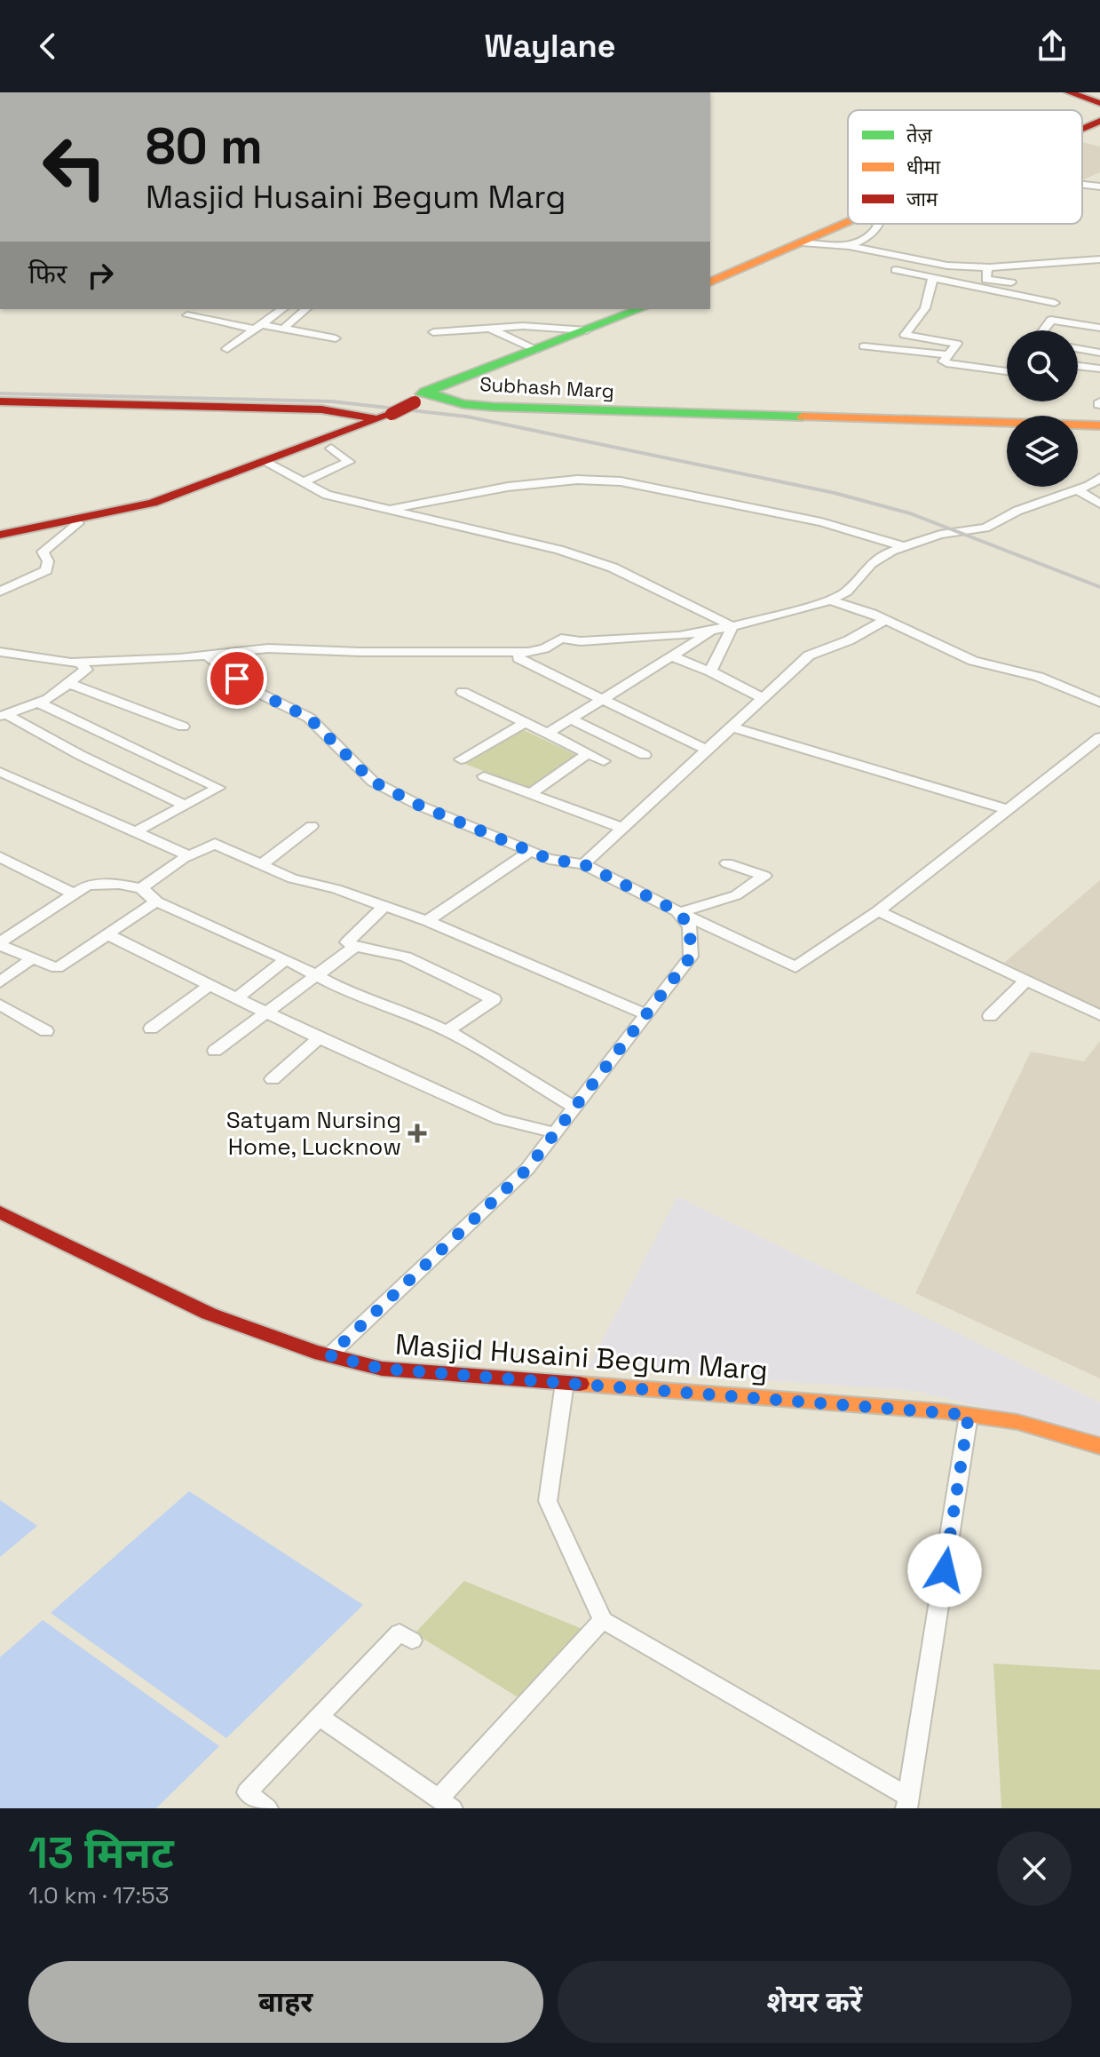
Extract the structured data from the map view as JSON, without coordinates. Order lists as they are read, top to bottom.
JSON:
{
  "streets": {
    "street": ["Subhash Marg", "Masjid Husaini Begum Marg"]
  },
  "places": {
    "health": ["Satyam Nursing Home, Lucknow"]
  },
  "legend": ["तेज़", "धीमा", "जाम"],
  "page": {
    "header": "Waylane",
    "turn": ["80 m", "Masjid Husaini Begum Marg"],
    "then": "फिर",
    "heading": ["13 मिनट", "1.0 km · 17:53"],
    "buttons": ["बाहर", "शेयर करें"]
  }
}
